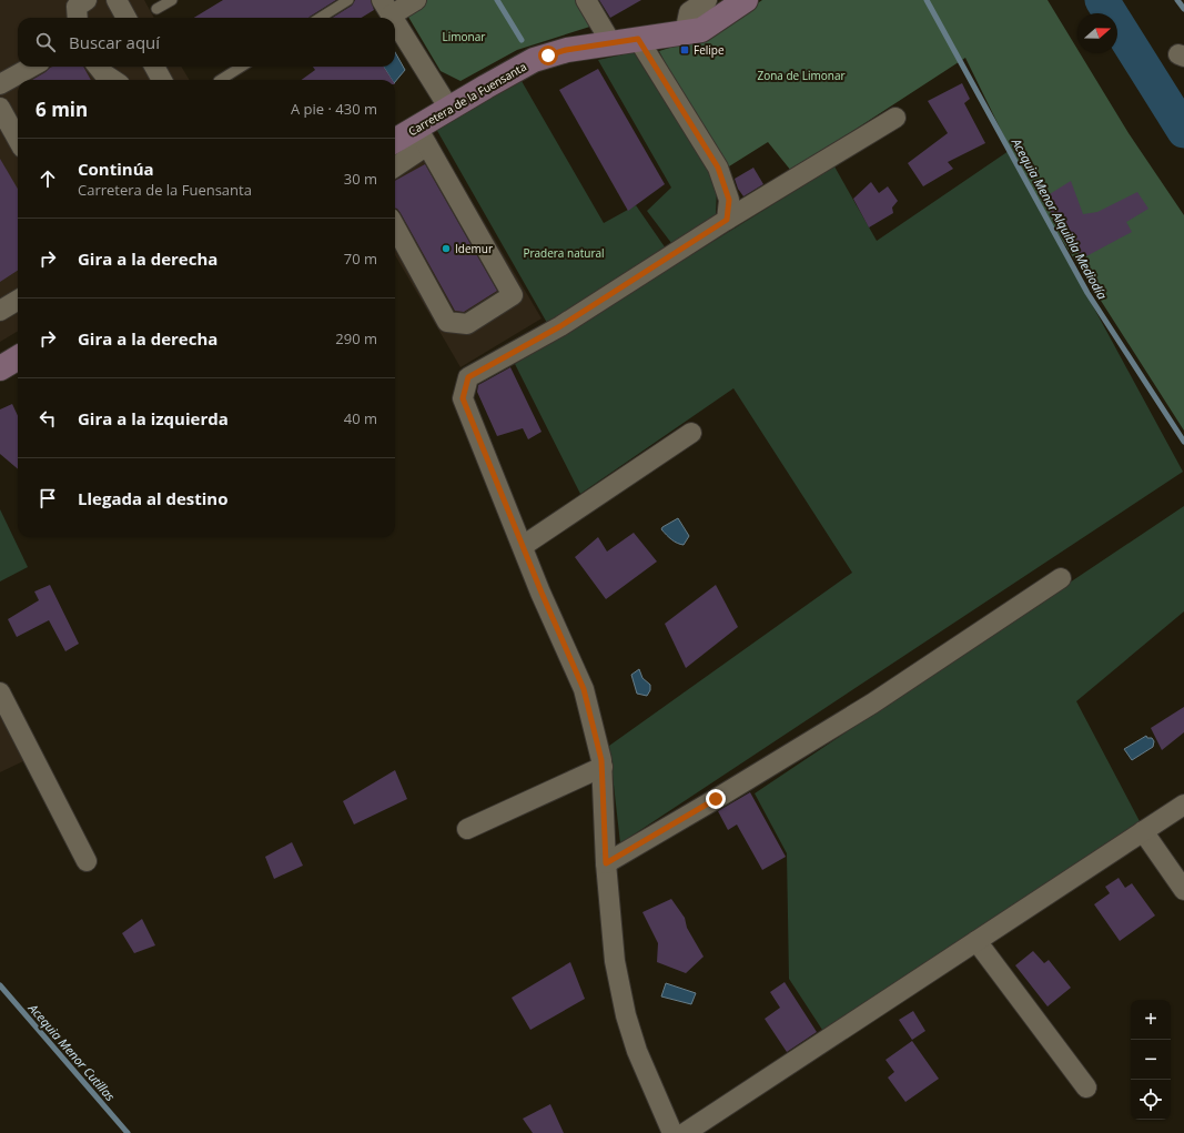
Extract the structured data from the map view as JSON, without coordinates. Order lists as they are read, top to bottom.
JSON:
{
  "streets": {
    "main road": ["Carretera de la Fuensanta"]
  },
  "water": ["Acequia Menor Alquibla Mediodía", "Acequia Menor Cutillas"],
  "parks": ["Limonar", "Zona de Limonar", "Pradera natural"],
  "places": {
    "transit": ["Felipe"],
    "other": ["Idemur"]
  },
  "north": "right",
  "page": {
    "search": "Buscar aquí",
    "heading": ["6 min", "A pie · 430 m"],
    "list": [
      ["Continúa", "Carretera de la Fuensanta", "30 m"],
      ["Gira a la derecha", "70 m"],
      ["Gira a la derecha", "290 m"],
      ["Gira a la izquierda", "40 m"],
      "Llegada al destino"
    ],
    "map_buttons": ["+", "−"]
  }
}
